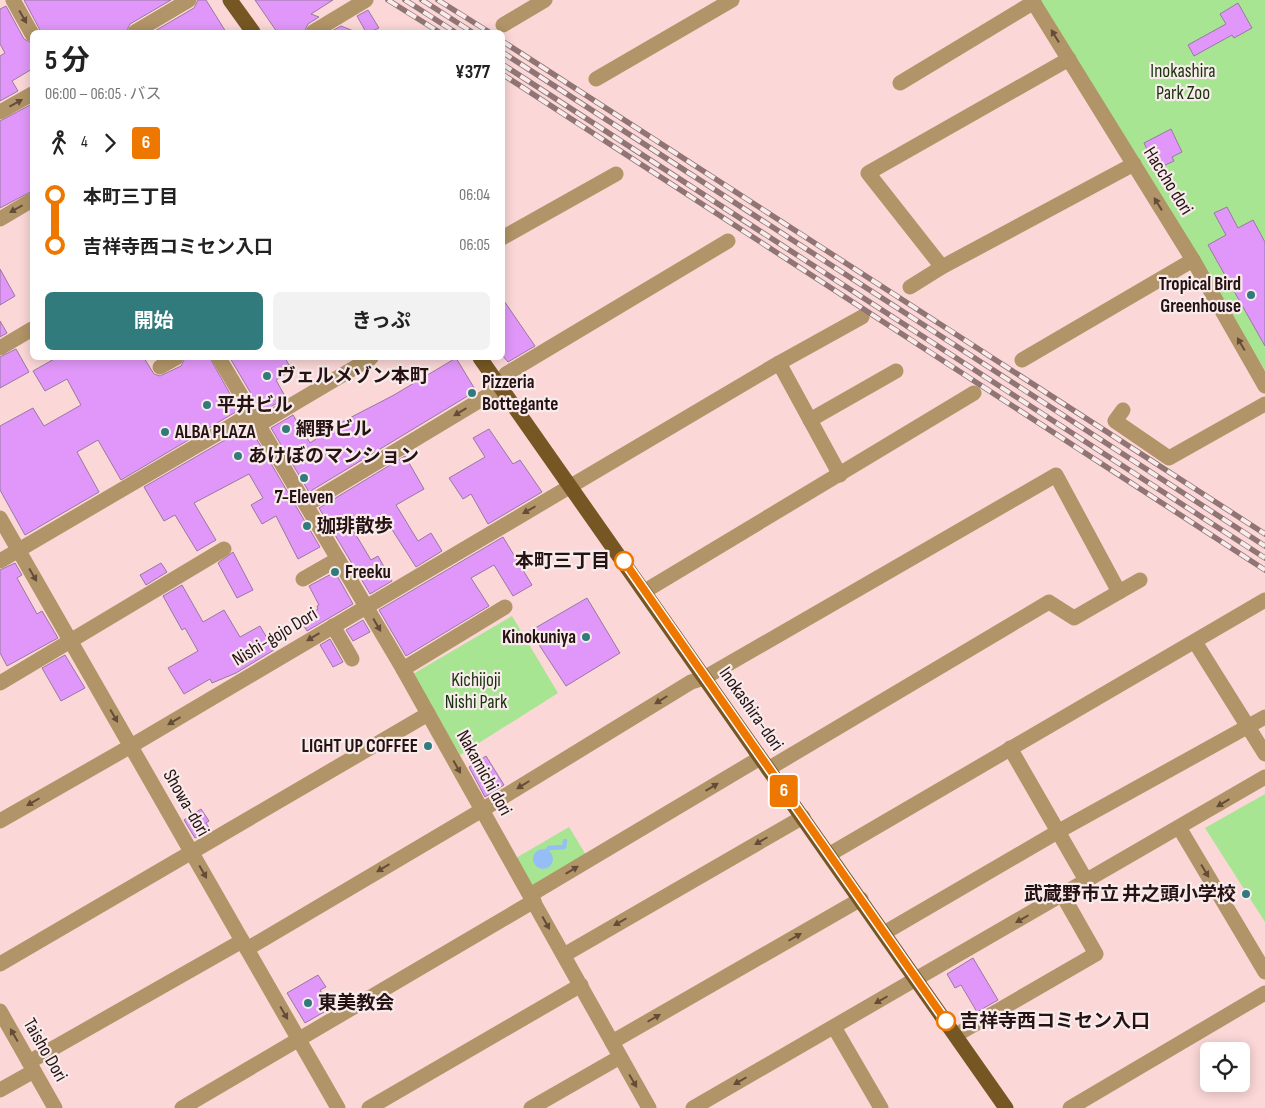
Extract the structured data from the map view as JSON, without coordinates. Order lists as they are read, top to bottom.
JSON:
{
  "streets": {
    "main road": ["Inokashira-dori"],
    "street": [
      "Haccho dori",
      "Nishi-gojo Dori",
      "Nakamichi dori",
      "Showa-dori",
      "Taisho Dori"
    ]
  },
  "crossings": [
    ["Nishi-gojo Dori", "Inokashira-dori"],
    ["Nishi-gojo Dori", "Nakamichi dori"],
    ["Nishi-gojo Dori", "Showa-dori"]
  ],
  "one_way": [
    "Haccho dori",
    "Nakamichi dori",
    "Showa-dori",
    "Taisho Dori"
  ],
  "parks": ["Inokashira Park Zoo", "Kichijoji Nishi Park"],
  "places": [
    "Tropical Bird Greenhouse",
    "ヴェルメゾン本町",
    "Pizzeria Bottegante",
    "平井ビル",
    "網野ビル",
    "ALBA PLAZA",
    "あけぼのマンション",
    "7-Eleven",
    "珈琲散歩",
    "本町三丁目",
    "Freeku",
    "Kinokuniya",
    "LIGHT UP COFFEE",
    "武蔵野市立 井之頭小学校",
    "東美教会",
    "吉祥寺西コミセン入口"
  ],
  "lines": ["bus line 6"],
  "page": {
    "on_map": "6",
    "heading": ["5 分", "06:00 – 06:05 · バス", "¥377"],
    "legs": ["4", "6"],
    "list": [
      {
        "name": "本町三丁目",
        "value": "06:04"
      },
      {
        "name": "吉祥寺西コミセン入口",
        "value": "06:05"
      }
    ],
    "buttons": ["開始", "きっぷ"]
  }
}
